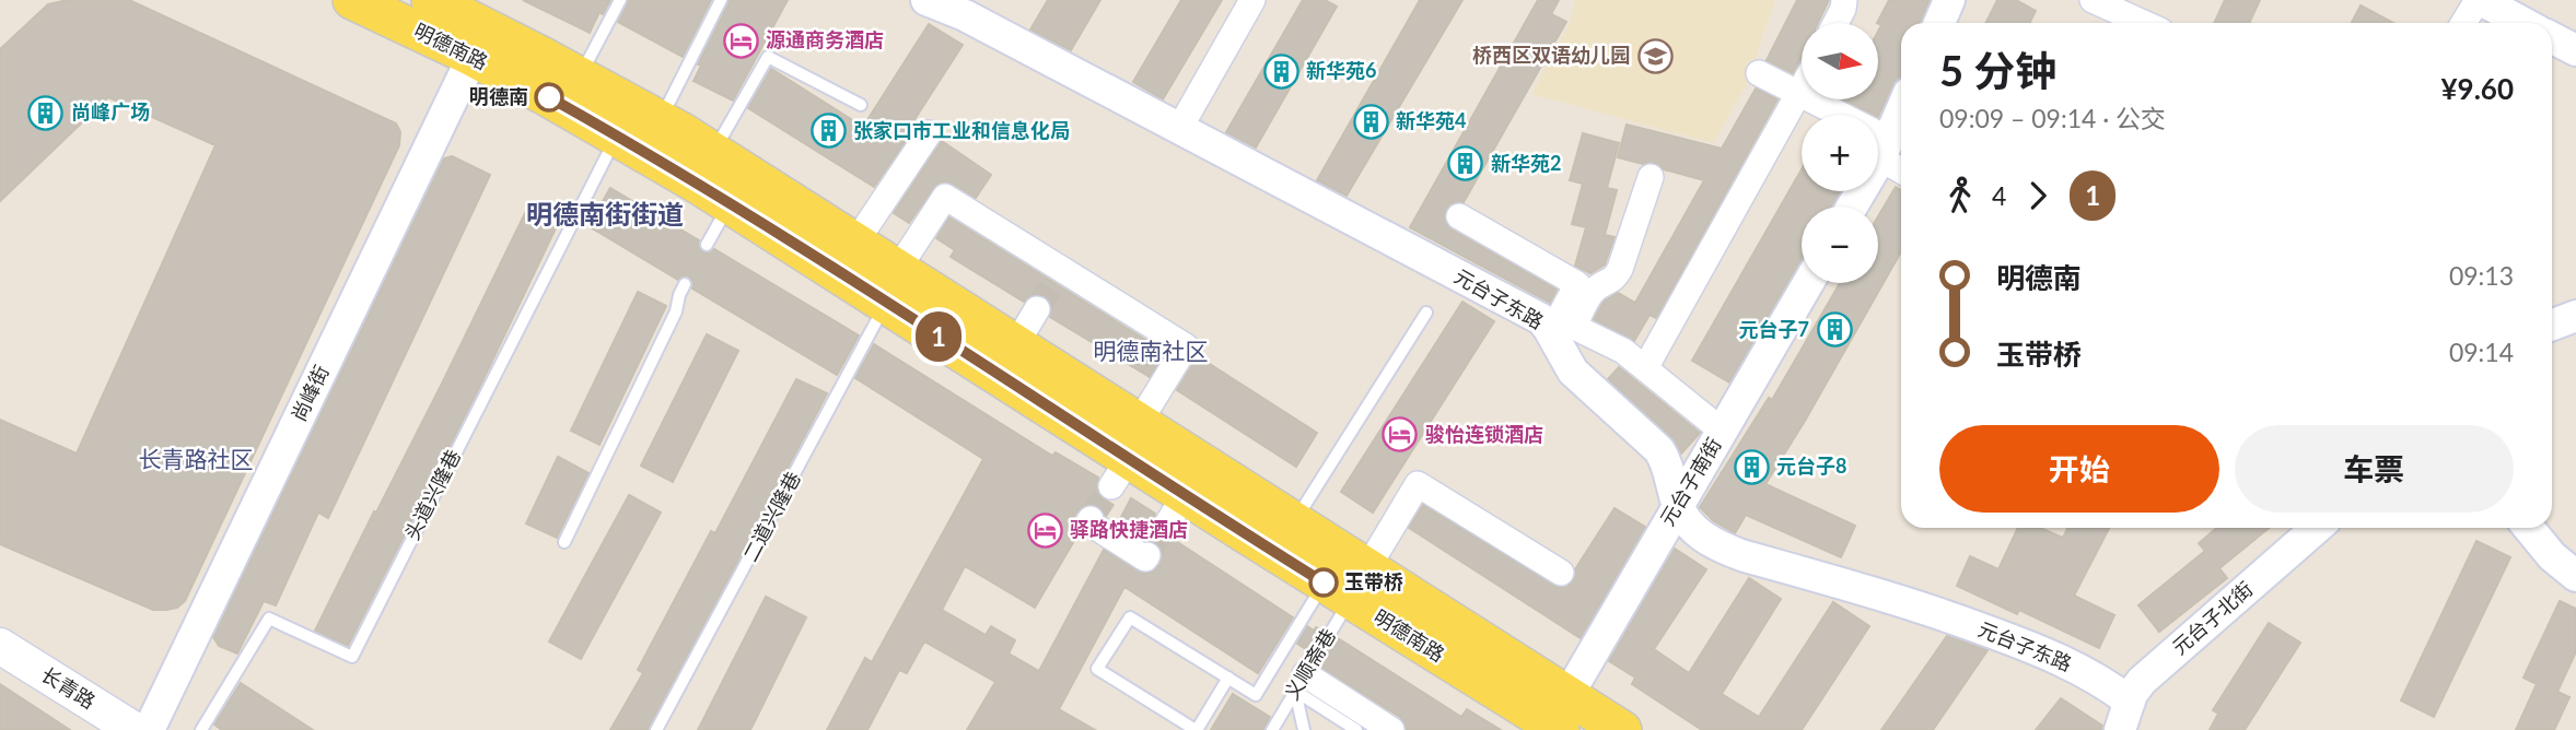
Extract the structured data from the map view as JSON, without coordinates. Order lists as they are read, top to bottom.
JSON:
{
  "streets": {
    "main road": ["明德南路", "长青路"],
    "street": [
      "元台子东路",
      "尚峰街",
      "元台子南街",
      "元台子北街"
    ],
    "lane": ["头道兴隆巷", "二道兴隆巷", "义顺斋巷"]
  },
  "crossings": [
    ["明德南路", "尚峰街"],
    ["明德南路", "元台子南街"],
    ["明德南路", "头道兴隆巷"],
    ["明德南路", "二道兴隆巷"],
    ["明德南路", "义顺斋巷"],
    ["元台子东路", "元台子南街"],
    ["元台子东路", "元台子北街"]
  ],
  "districts": ["明德南街街道", "明德南社区", "长青路社区"],
  "places": {
    "hotel": ["源通商务酒店", "骏怡连锁酒店", "驿路快捷酒店"],
    "school or university": ["桥西区双语幼儿园"],
    "building": [
      "新华苑6",
      "尚峰广场",
      "新华苑4",
      "张家口市工业和信息化局",
      "新华苑2",
      "元台子7",
      "元台子8"
    ],
    "other": ["明德南", "玉带桥"]
  },
  "lines": ["bus line 1"],
  "north": "right",
  "page": {
    "on_map": "1",
    "map_buttons": ["+", "−"],
    "heading": ["5 分钟", "09:09 – 09:14 · 公交", "¥9.60"],
    "legs": ["4", "1"],
    "list": [
      {
        "name": "明德南",
        "value": "09:13"
      },
      {
        "name": "玉带桥",
        "value": "09:14"
      }
    ],
    "buttons": ["开始", "车票"]
  }
}
